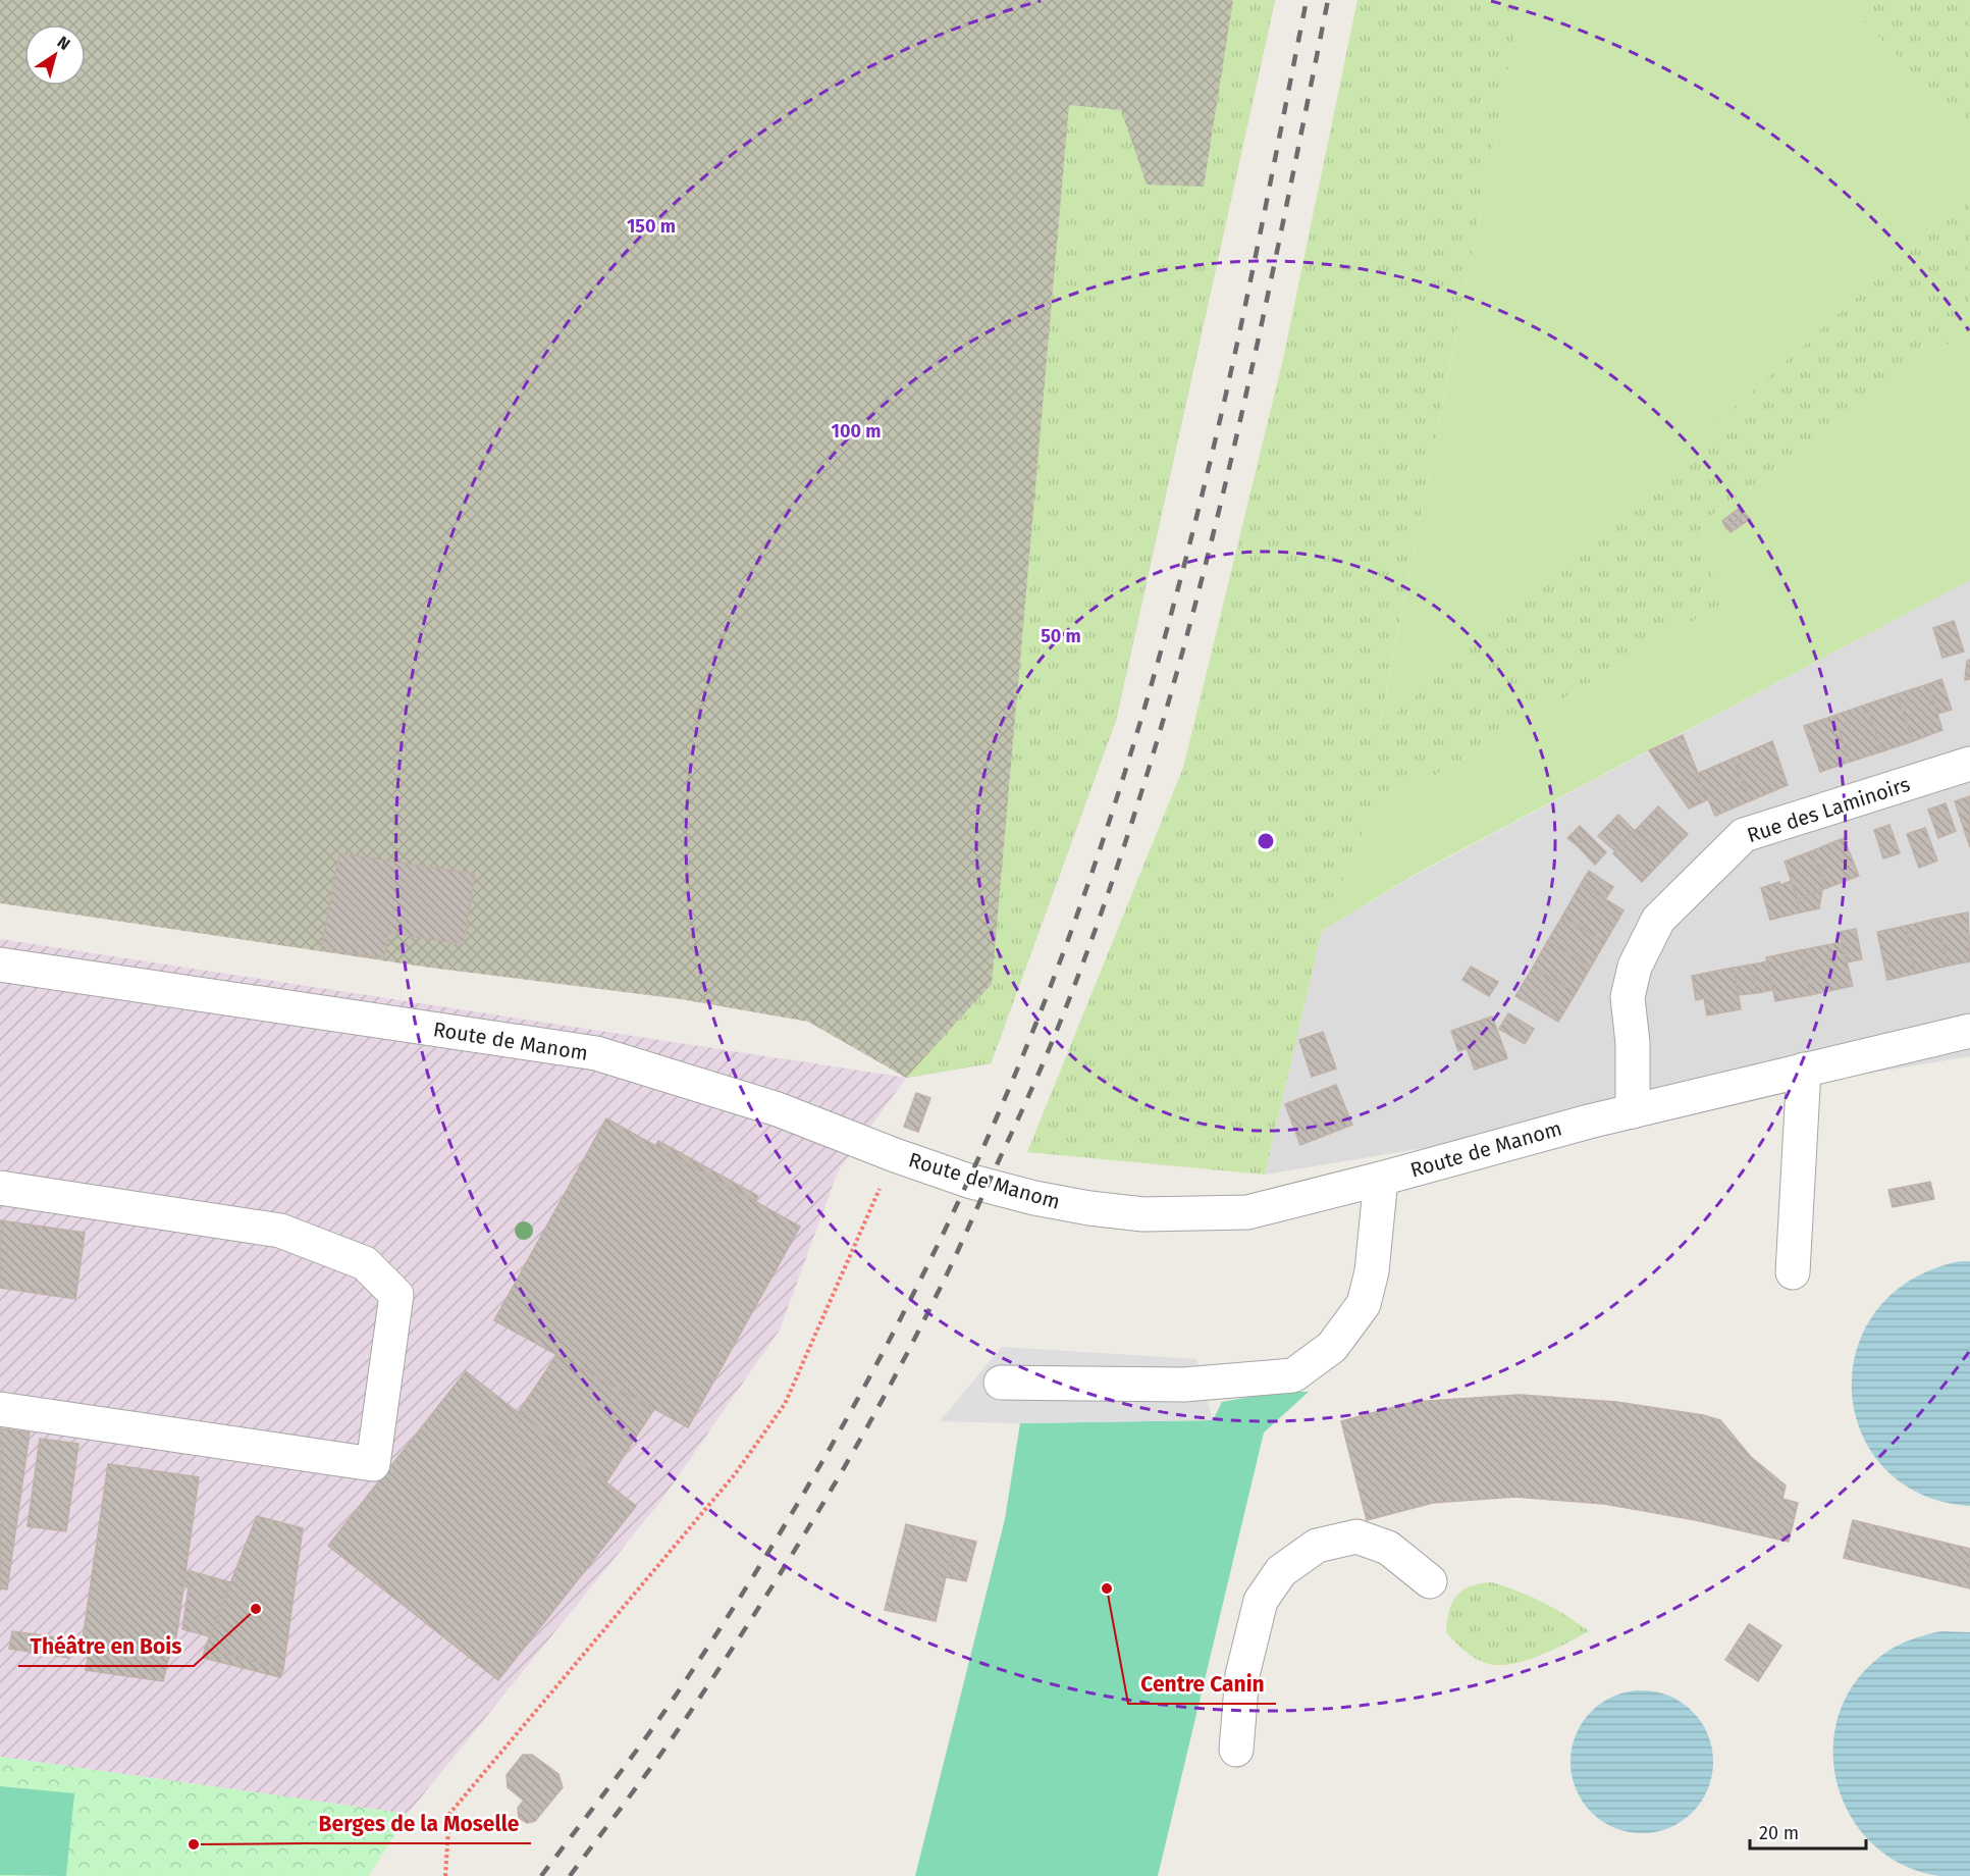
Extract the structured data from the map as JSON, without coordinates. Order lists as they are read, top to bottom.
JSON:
{
  "streets": {
    "street": ["Rue des Laminoirs", "Route de Manom"]
  },
  "crossings": [
    ["Rue des Laminoirs", "Route de Manom"]
  ],
  "places": ["Centre Canin", "Théâtre en Bois", "Berges de la Moselle"],
  "scale_bar": "20 m",
  "north": "top right",
  "rings": ["150 m", "100 m", "50 m"]
}
